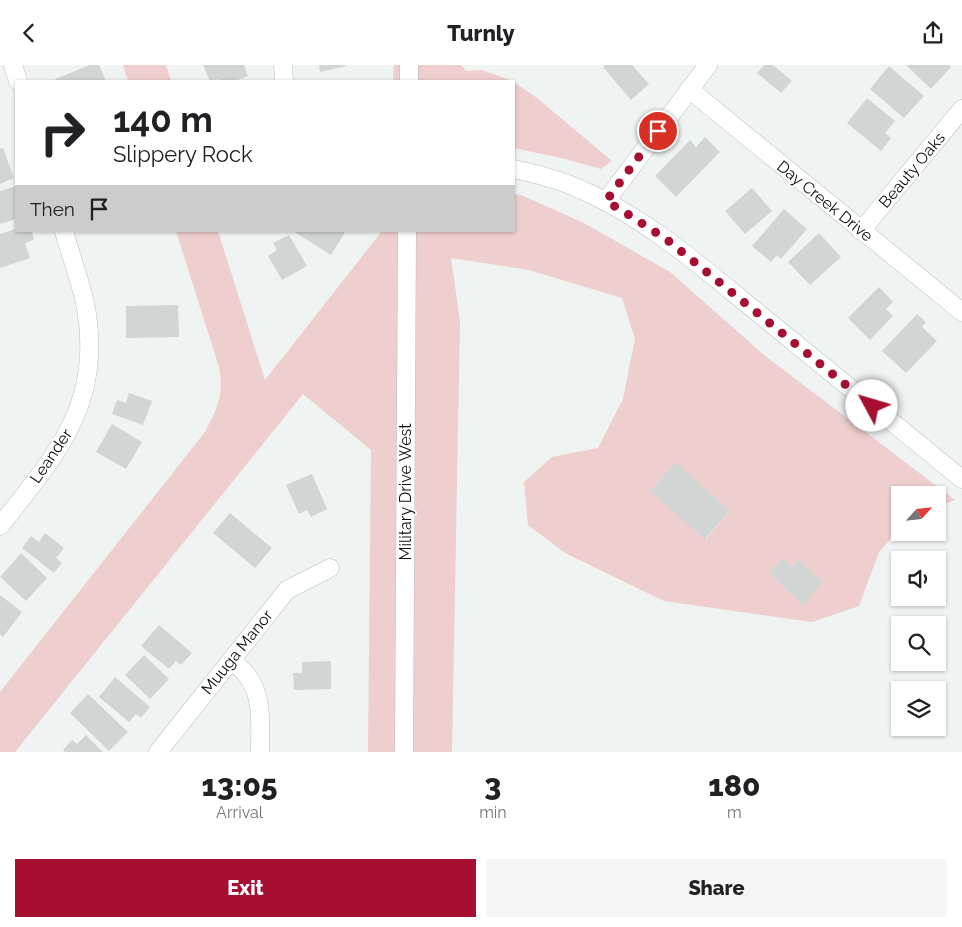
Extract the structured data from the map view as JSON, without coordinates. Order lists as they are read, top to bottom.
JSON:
{
  "streets": {
    "street": [
      "Beauty Oaks",
      "Day Creek Drive",
      "Leander",
      "Military Drive West",
      "Muuga Manor"
    ]
  },
  "crossings": [
    ["Beauty Oaks", "Day Creek Drive"]
  ],
  "north": "top right",
  "page": {
    "header": "Turnly",
    "turn": ["140 m", "Slippery Rock"],
    "then": "Then",
    "eta": [
      "13:05",
      "Arrival",
      "3",
      "min",
      "180",
      "m"
    ],
    "buttons": ["Exit", "Share"]
  }
}
